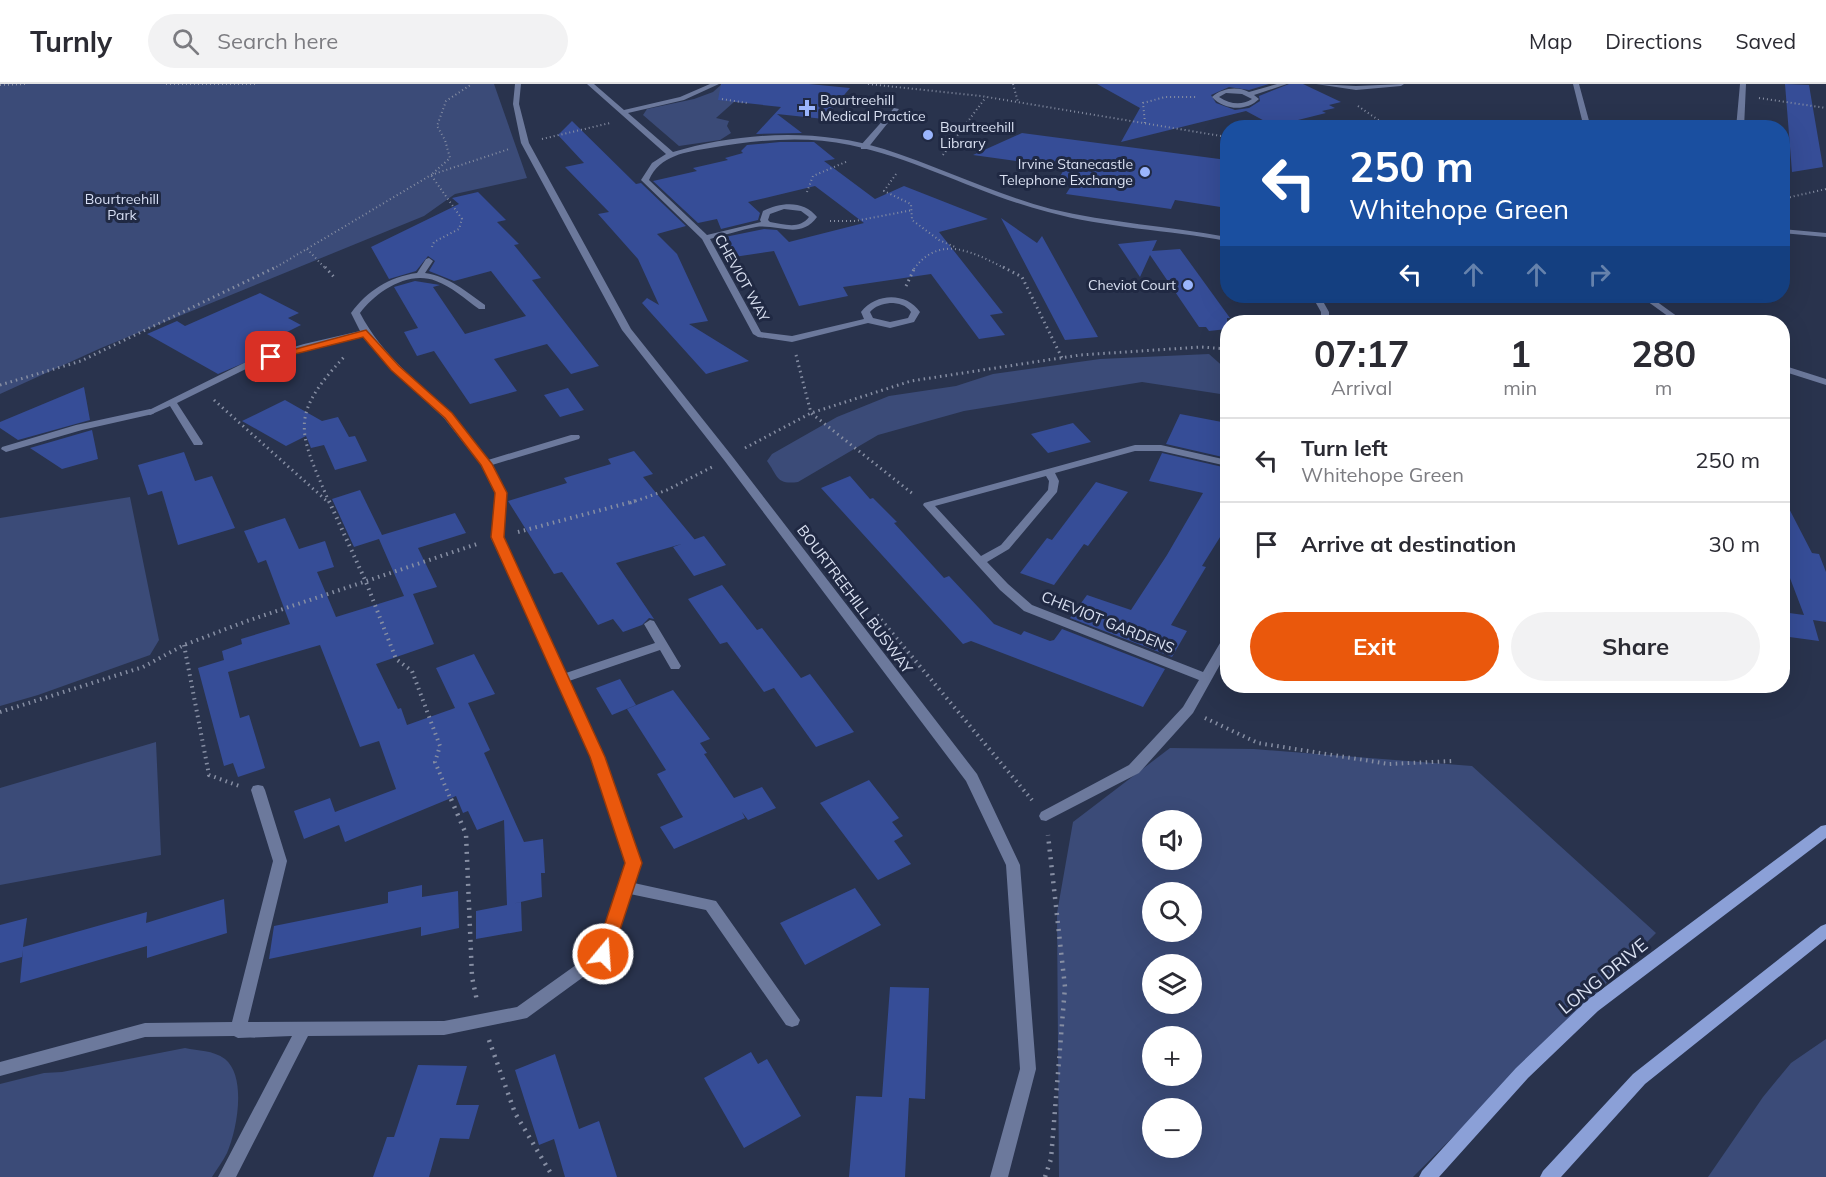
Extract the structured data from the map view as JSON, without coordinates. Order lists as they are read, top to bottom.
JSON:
{
  "streets": {
    "main road": ["LONG DRIVE"],
    "street": ["CHEVIOT WAY", "BOURTREEHILL BUSWAY", "CHEVIOT GARDENS"]
  },
  "parks": ["Bourtreehill Park"],
  "places": {
    "health": ["Bourtreehill Medical Practice"],
    "other": ["Bourtreehill Library", "Irvine Stanecastle Telephone Exchange", "Cheviot Court"]
  },
  "page": {
    "header": "Turnly",
    "search": "Search here",
    "nav": ["Map", "Directions", "Saved"],
    "turn": ["250 m", "Whitehope Green"],
    "eta": [
      "07:17",
      "Arrival",
      "1",
      "min",
      "280",
      "m"
    ],
    "list": [
      {
        "name": "Turn left",
        "note": "Whitehope Green",
        "value": "250 m"
      },
      {
        "name": "Arrive at destination",
        "value": "30 m"
      }
    ],
    "buttons": ["Exit", "Share"],
    "map_buttons": ["+", "−"]
  }
}
